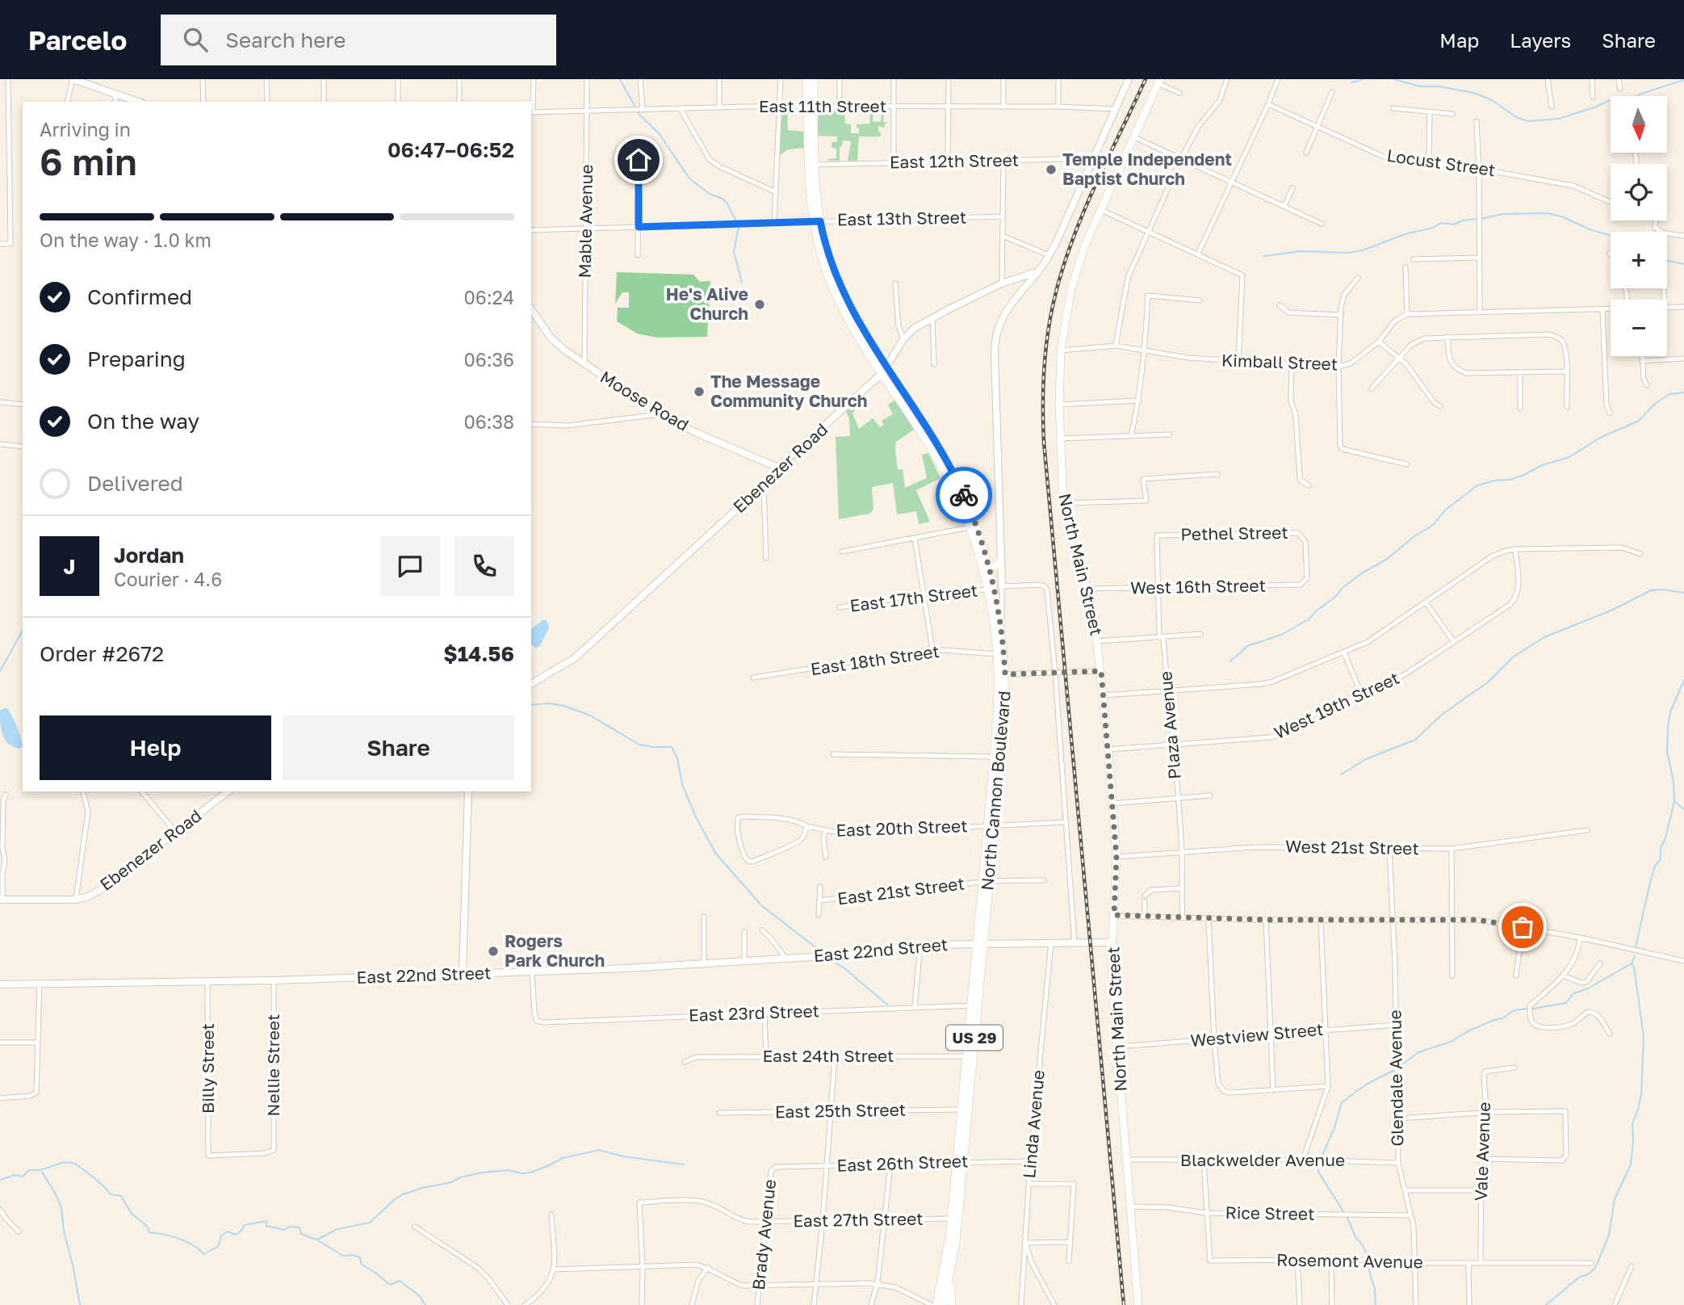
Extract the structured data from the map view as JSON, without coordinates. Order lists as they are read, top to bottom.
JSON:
{
  "streets": {
    "main road": ["North Main Street", "North Cannon Boulevard", "US 29"],
    "street": [
      "East 11th Street",
      "East 12th Street",
      "Locust Street",
      "East 13th Street",
      "Mable Avenue",
      "Kimball Street",
      "Moose Road",
      "Ebenezer Road",
      "Pethel Street",
      "West 16th Street",
      "East 17th Street",
      "East 18th Street",
      "West 19th Street",
      "Plaza Avenue",
      "East 20th Street",
      "West 21st Street",
      "East 21st Street",
      "East 22nd Street",
      "East 23rd Street",
      "Westview Street",
      "East 24th Street",
      "Nellie Street",
      "Billy Street",
      "Glendale Avenue",
      "East 25th Street",
      "Linda Avenue",
      "Vale Avenue",
      "Blackwelder Avenue",
      "East 26th Street",
      "Rice Street",
      "East 27th Street",
      "Brady Avenue",
      "Rosemont Avenue"
    ]
  },
  "crossings": [
    ["East 11th Street", "Mable Avenue"],
    ["East 11th Street", "North Cannon Boulevard"],
    ["East 12th Street", "North Cannon Boulevard"],
    ["East 13th Street", "Mable Avenue"],
    ["East 13th Street", "North Cannon Boulevard"],
    ["Mable Avenue", "Moose Road"],
    ["Kimball Street", "North Main Street"],
    ["Moose Road", "Ebenezer Road"],
    ["Ebenezer Road", "North Cannon Boulevard"],
    ["Pethel Street", "West 16th Street"],
    ["Pethel Street", "Plaza Avenue"],
    ["North Main Street", "West 16th Street"],
    ["North Main Street", "West 19th Street"],
    ["North Main Street", "West 21st Street"],
    ["North Main Street", "East 22nd Street"],
    ["North Main Street", "Westview Street"],
    ["North Main Street", "Blackwelder Avenue"],
    ["North Main Street", "Rice Street"],
    ["West 16th Street", "Plaza Avenue"],
    ["East 17th Street", "North Cannon Boulevard"],
    ["East 18th Street", "North Cannon Boulevard"],
    ["West 19th Street", "Plaza Avenue"],
    ["Plaza Avenue", "West 21st Street"],
    ["North Cannon Boulevard", "East 20th Street"],
    ["North Cannon Boulevard", "East 21st Street"],
    ["North Cannon Boulevard", "East 22nd Street"],
    ["North Cannon Boulevard", "East 23rd Street"],
    ["North Cannon Boulevard", "East 24th Street"],
    ["North Cannon Boulevard", "East 25th Street"],
    ["North Cannon Boulevard", "East 26th Street"],
    ["North Cannon Boulevard", "East 27th Street"],
    ["West 21st Street", "Glendale Avenue"],
    ["East 22nd Street", "East 23rd Street"],
    ["East 22nd Street", "Nellie Street"],
    ["East 22nd Street", "Billy Street"],
    ["East 22nd Street", "Linda Avenue"],
    ["Westview Street", "Glendale Avenue"],
    ["Nellie Street", "Billy Street"],
    ["Glendale Avenue", "Blackwelder Avenue"],
    ["Glendale Avenue", "Rice Street"],
    ["Glendale Avenue", "Rosemont Avenue"],
    ["Linda Avenue", "East 26th Street"],
    ["Vale Avenue", "Rosemont Avenue"],
    ["Blackwelder Avenue", "Rosemont Avenue"],
    ["East 26th Street", "Brady Avenue"],
    ["Rice Street", "Rosemont Avenue"],
    ["East 27th Street", "Brady Avenue"]
  ],
  "places": [
    "Temple Independent Baptist Church",
    "He's Alive Church",
    "The Message Community Church",
    "Rogers Park Church"
  ],
  "north": "bottom",
  "page": {
    "header": "Parcelo",
    "search": "Search here",
    "nav": ["Map", "Layers", "Share"],
    "map_buttons": ["+", "−"],
    "heading": ["6 min", "Arriving in", "06:47–06:52"],
    "panel": [
      "Jordan",
      "Courier · 4.6",
      "Order #2672",
      "$14.56"
    ],
    "bar": "On the way · 1.0 km",
    "list": [
      ["Confirmed", "06:24"],
      ["Preparing", "06:36"],
      ["On the way", "06:38"],
      "Delivered"
    ],
    "round": "J",
    "buttons": ["Help", "Share"]
  }
}
